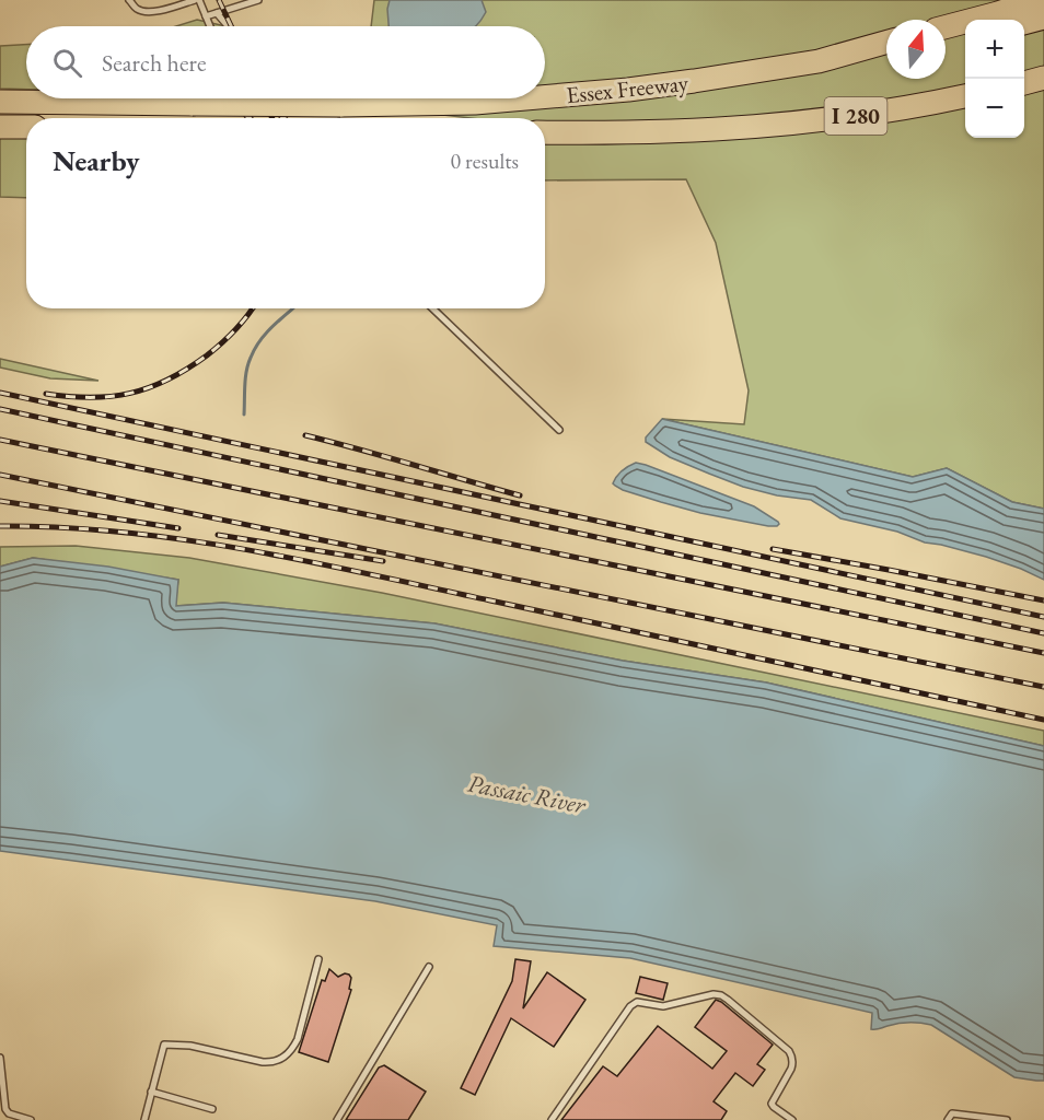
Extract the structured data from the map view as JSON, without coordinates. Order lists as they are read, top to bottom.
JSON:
{
  "streets": {
    "highway": ["Essex Freeway", "I 280"]
  },
  "water": ["Passaic River"],
  "north": "top",
  "page": {
    "map_buttons": ["+", "−"],
    "search": "Search here",
    "heading": ["Nearby", "0 results"]
  }
}
